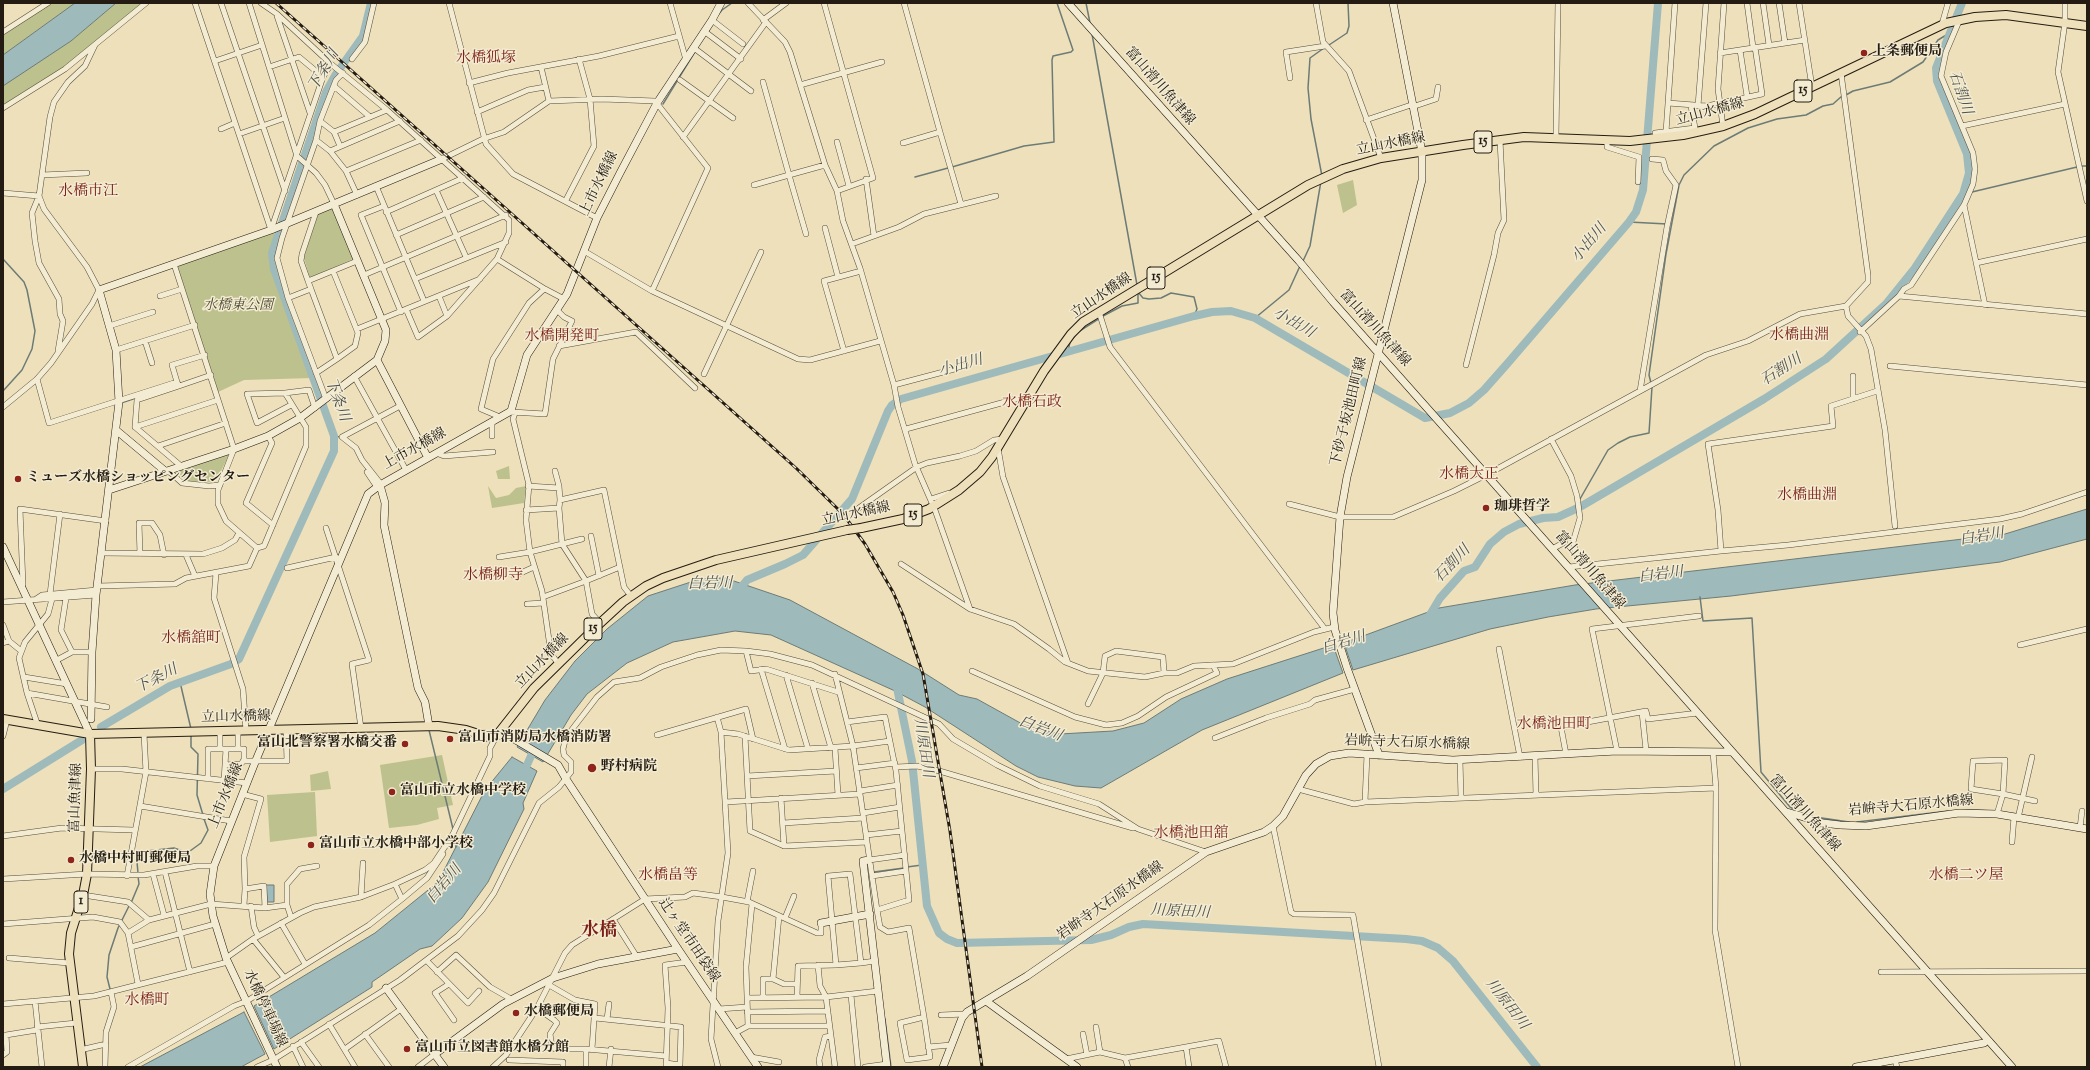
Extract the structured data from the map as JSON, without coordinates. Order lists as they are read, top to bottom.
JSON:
{
  "streets": {
    "main road": [
      "富山滑川魚津線",
      "15",
      "立山水橋線",
      "上市水橋線",
      "下砂子坂池田町線",
      "岩峅寺大石原水橋線",
      "富山魚津線",
      "1",
      "辻ヶ堂市田袋線",
      "水橋停車場線"
    ]
  },
  "crossings": [
    ["富山滑川魚津線", "立山水橋線"],
    ["富山滑川魚津線", "下砂子坂池田町線"],
    ["富山滑川魚津線", "岩峅寺大石原水橋線"],
    ["立山水橋線", "上市水橋線"],
    ["立山水橋線", "下砂子坂池田町線"],
    ["立山水橋線", "富山魚津線"],
    ["立山水橋線", "辻ヶ堂市田袋線"],
    ["上市水橋線", "水橋停車場線"],
    ["下砂子坂池田町線", "岩峅寺大石原水橋線"]
  ],
  "districts": [
    "水橋狐塚",
    "水橋市江",
    "水橋曲淵",
    "水橋開発町",
    "水橋石政",
    "水橋大正",
    "水橋曲淵",
    "水橋柳寺",
    "水橋舘町",
    "水橋池田町",
    "水橋池田舘",
    "水橋畠等",
    "水橋二ツ屋",
    "水橋",
    "水橋町"
  ],
  "water": [
    "下条川",
    "石割川",
    "小出川",
    "白岩川",
    "川原田川"
  ],
  "parks": ["水橋東公園"],
  "places": [
    "上条郵便局",
    "ミューズ水橋ショッピングセンター",
    "珈琲哲学",
    "富山市消防局水橋消防署",
    "富山北警察署水橋交番",
    "野村病院",
    "富山市立水橋中学校",
    "富山市立水橋中部小学校",
    "水橋中村町郵便局",
    "水橋郵便局",
    "富山市立図書館水橋分館"
  ]
}
